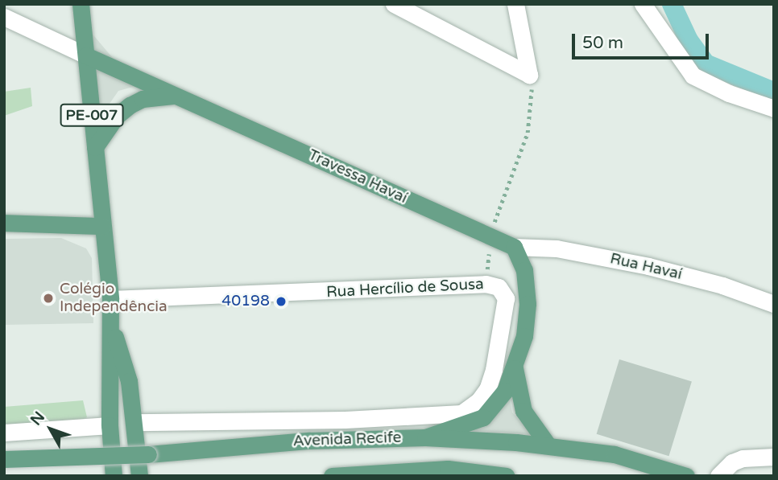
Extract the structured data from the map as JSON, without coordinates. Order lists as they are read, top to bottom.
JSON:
{
  "streets": {
    "main road": ["PE-007", "Travessa Havaí", "Avenida Recife"],
    "street": ["Rua Havaí", "Rua Hercílio de Sousa"]
  },
  "crossings": [
    ["PE-007", "Travessa Havaí"],
    ["PE-007", "Rua Hercílio de Sousa"],
    ["Travessa Havaí", "Rua Havaí"]
  ],
  "places": ["Colégio Independência", "40198"],
  "scale_bar": "50 m",
  "north": "top left"
}
